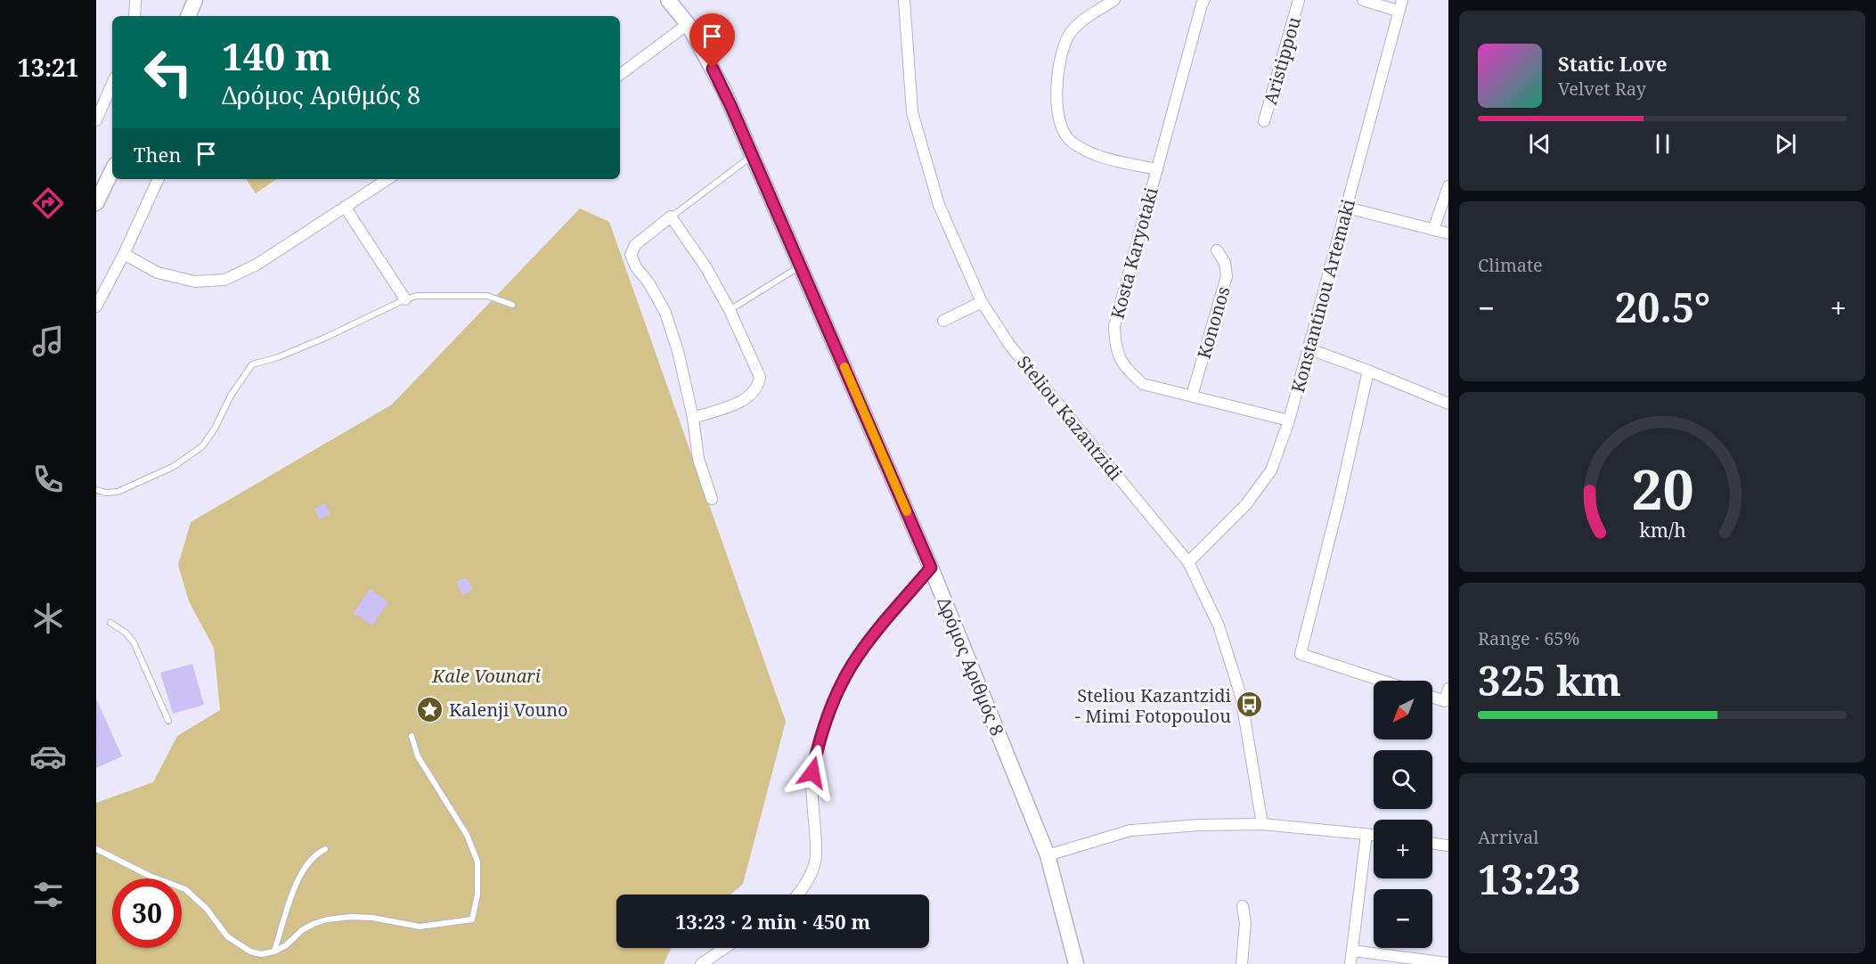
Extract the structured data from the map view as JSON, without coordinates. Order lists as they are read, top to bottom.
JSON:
{
  "streets": {
    "street": [
      "Aristippou",
      "Kosta Karyotaki",
      "Konstantinou Artemaki",
      "Kononos",
      "Steliou Kazantzidi",
      "Δρόμος Αριθμός 8"
    ]
  },
  "crossings": [
    ["Kosta Karyotaki", "Konstantinou Artemaki"],
    ["Kosta Karyotaki", "Kononos"],
    ["Konstantinou Artemaki", "Steliou Kazantzidi"]
  ],
  "parks": ["Kale Vounari"],
  "places": {
    "bus stop": ["Steliou Kazantzidi - Mimi Fotopoulou"],
    "place": ["Kalenji Vouno"]
  },
  "north": "bottom left",
  "page": {
    "tabs": "13:21",
    "turn": ["140 m", "Δρόμος Αριθμός 8"],
    "song": ["Static Love", "Velvet Ray"],
    "then": "Then",
    "tile": [
      "Climate",
      ["Range · 65%", "325 km"],
      ["Arrival", "13:23"]
    ],
    "heat": ["−", "20.5°", "+"],
    "map_buttons": ["+", "−"],
    "limit": "30",
    "trip": "13:23 · 2 min · 450 m",
    "gauge": ["20", "km/h"]
  }
}
